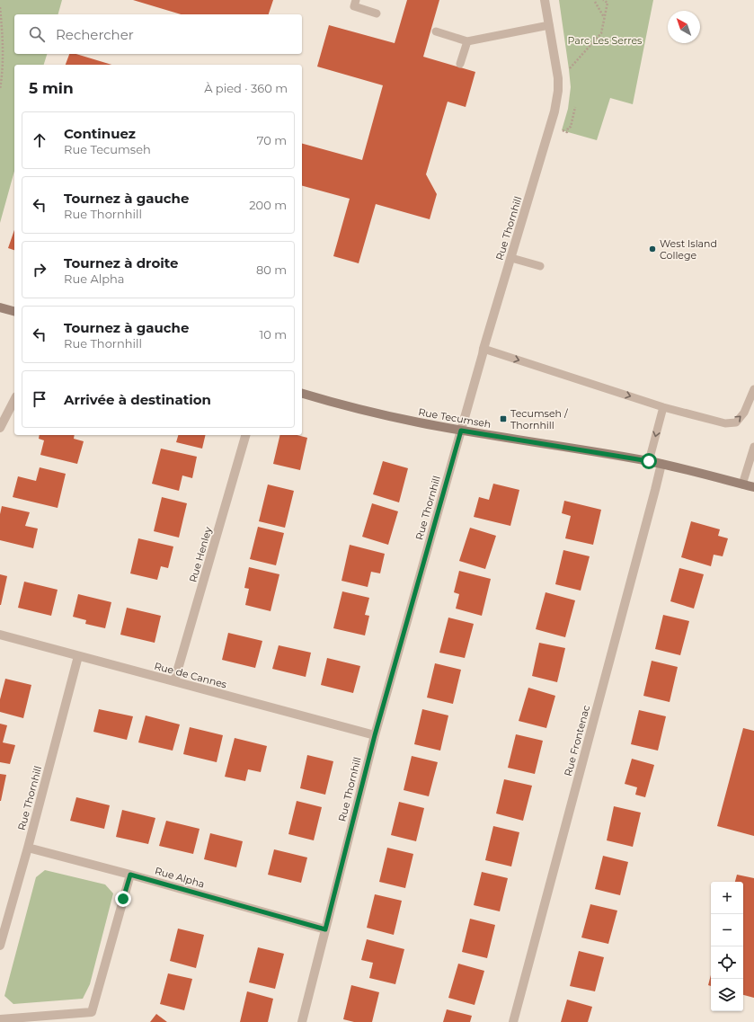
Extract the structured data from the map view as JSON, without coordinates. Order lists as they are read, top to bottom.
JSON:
{
  "streets": {
    "street": [
      "Rue Thornhill",
      "Rue Tecumseh",
      "Rue Henley",
      "Rue de Cannes",
      "Rue Frontenac",
      "Rue Alpha"
    ]
  },
  "crossings": [
    ["Rue Thornhill", "Rue Tecumseh"],
    ["Rue Thornhill", "Rue de Cannes"],
    ["Rue Thornhill", "Rue Alpha"],
    ["Rue Tecumseh", "Rue Frontenac"],
    ["Rue Henley", "Rue de Cannes"]
  ],
  "parks": ["Parc Les Serres"],
  "places": {
    "other": ["West Island College"],
    "transit": ["Tecumseh / Thornhill"]
  },
  "north": "top left",
  "page": {
    "search": "Rechercher",
    "heading": ["5 min", "À pied · 360 m"],
    "list": [
      ["Continuez", "Rue Tecumseh", "70 m"],
      ["Tournez à gauche", "Rue Thornhill", "200 m"],
      ["Tournez à droite", "Rue Alpha", "80 m"],
      ["Tournez à gauche", "Rue Thornhill", "10 m"],
      "Arrivée à destination"
    ],
    "map_buttons": ["+", "−"]
  }
}
